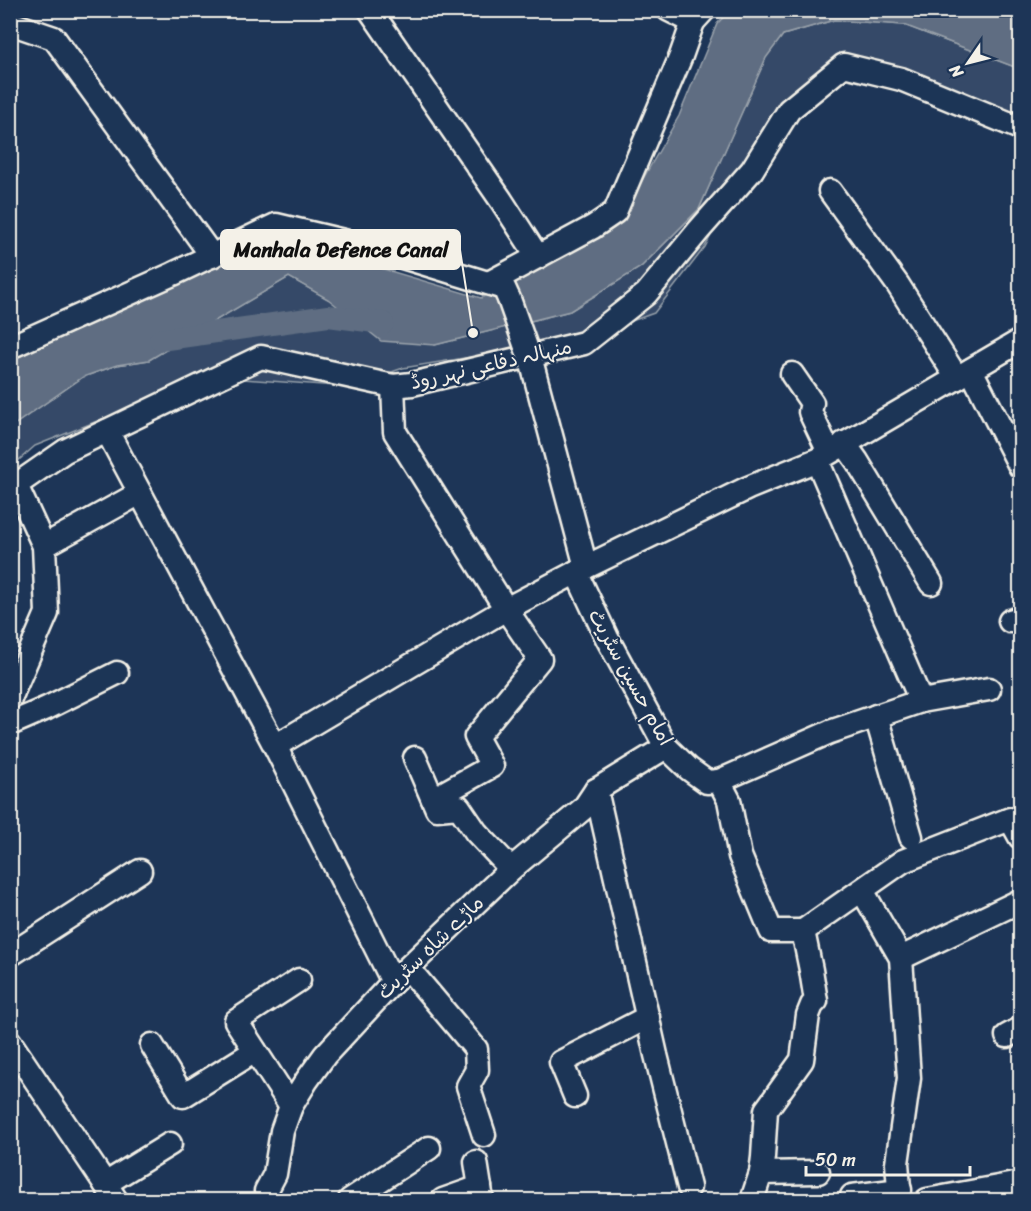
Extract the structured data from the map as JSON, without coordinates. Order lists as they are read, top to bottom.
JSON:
{
  "streets": {
    "street": ["منہالہ دفاعی نہر روڈ", "امام حسین سٹریٹ", "ماڑے شاہ سٹریٹ"]
  },
  "crossings": [
    ["امام حسین سٹریٹ", "ماڑے شاہ سٹریٹ"]
  ],
  "places": ["Manhala Defence Canal"],
  "scale_bar": "50 m",
  "north": "bottom left"
}
